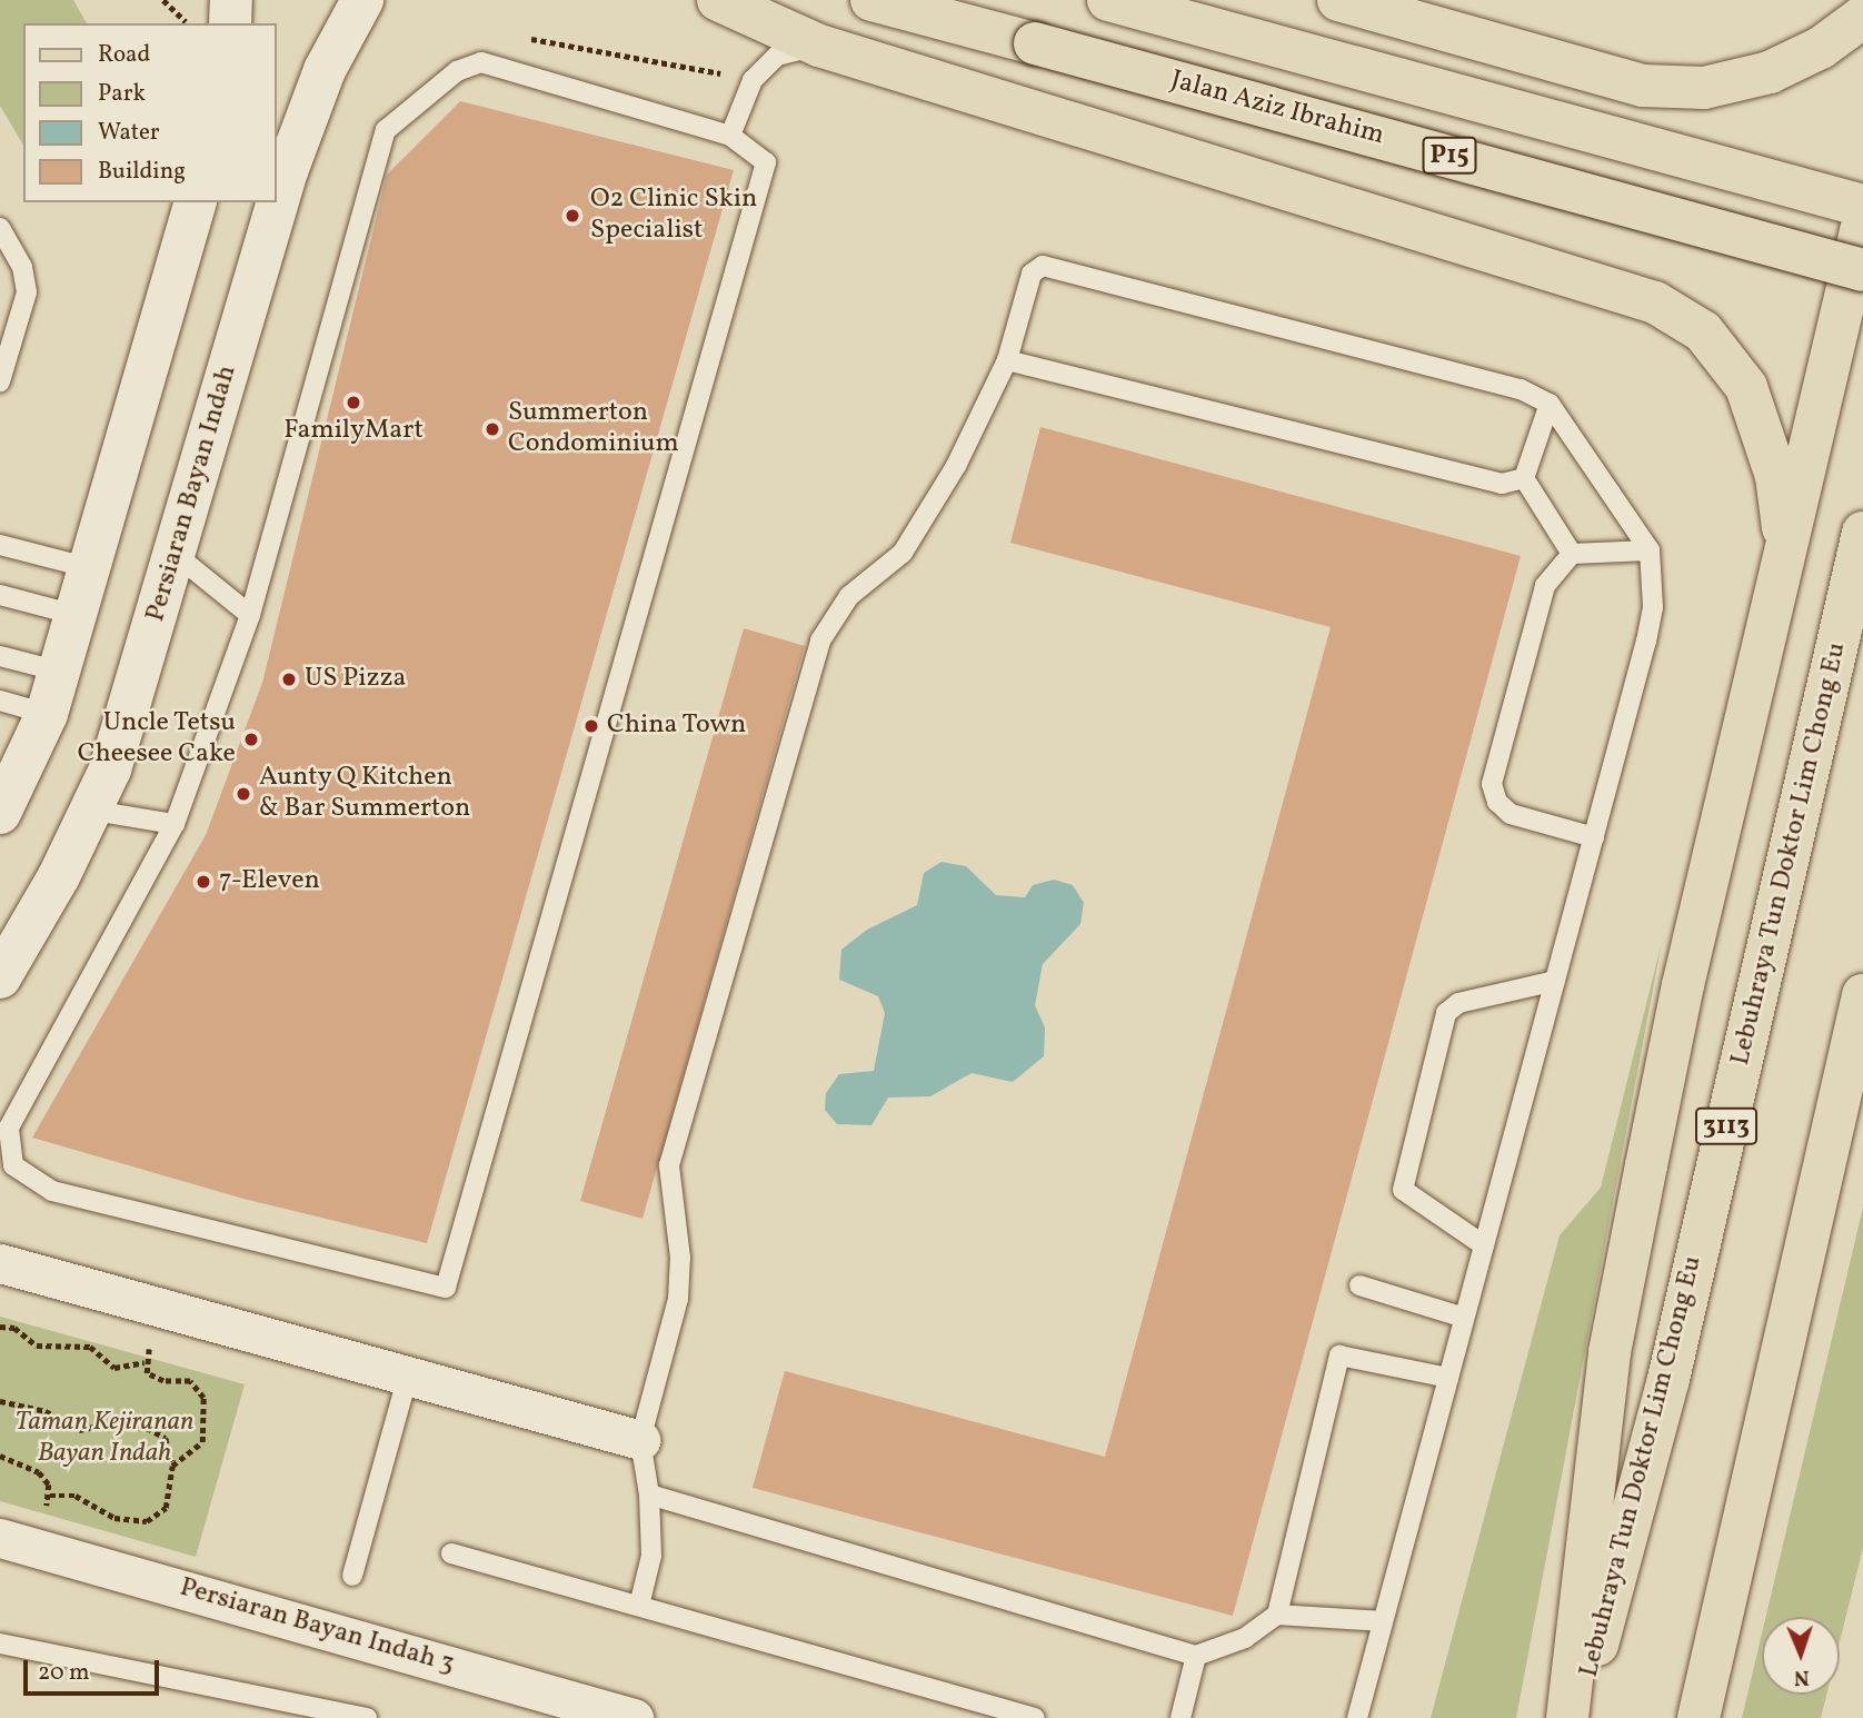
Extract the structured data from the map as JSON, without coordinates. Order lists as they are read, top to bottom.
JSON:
{
  "streets": {
    "main road": [
      "Jalan Aziz Ibrahim",
      "P15",
      "Lebuhraya Tun Doktor Lim Chong Eu",
      "3113"
    ],
    "street": ["Persiaran Bayan Indah", "Persiaran Bayan Indah 3"]
  },
  "parks": ["Taman Kejiranan Bayan Indah"],
  "places": [
    "O2 Clinic Skin Specialist",
    "FamilyMart",
    "Summerton Condominium",
    "US Pizza",
    "China Town",
    "Uncle Tetsu Cheesee Cake",
    "Aunty Q Kitchen & Bar Summerton",
    "7-Eleven"
  ],
  "legend": [
    "Road",
    "Park",
    "Water",
    "Building"
  ],
  "scale_bar": "20 m",
  "north": "bottom"
}
